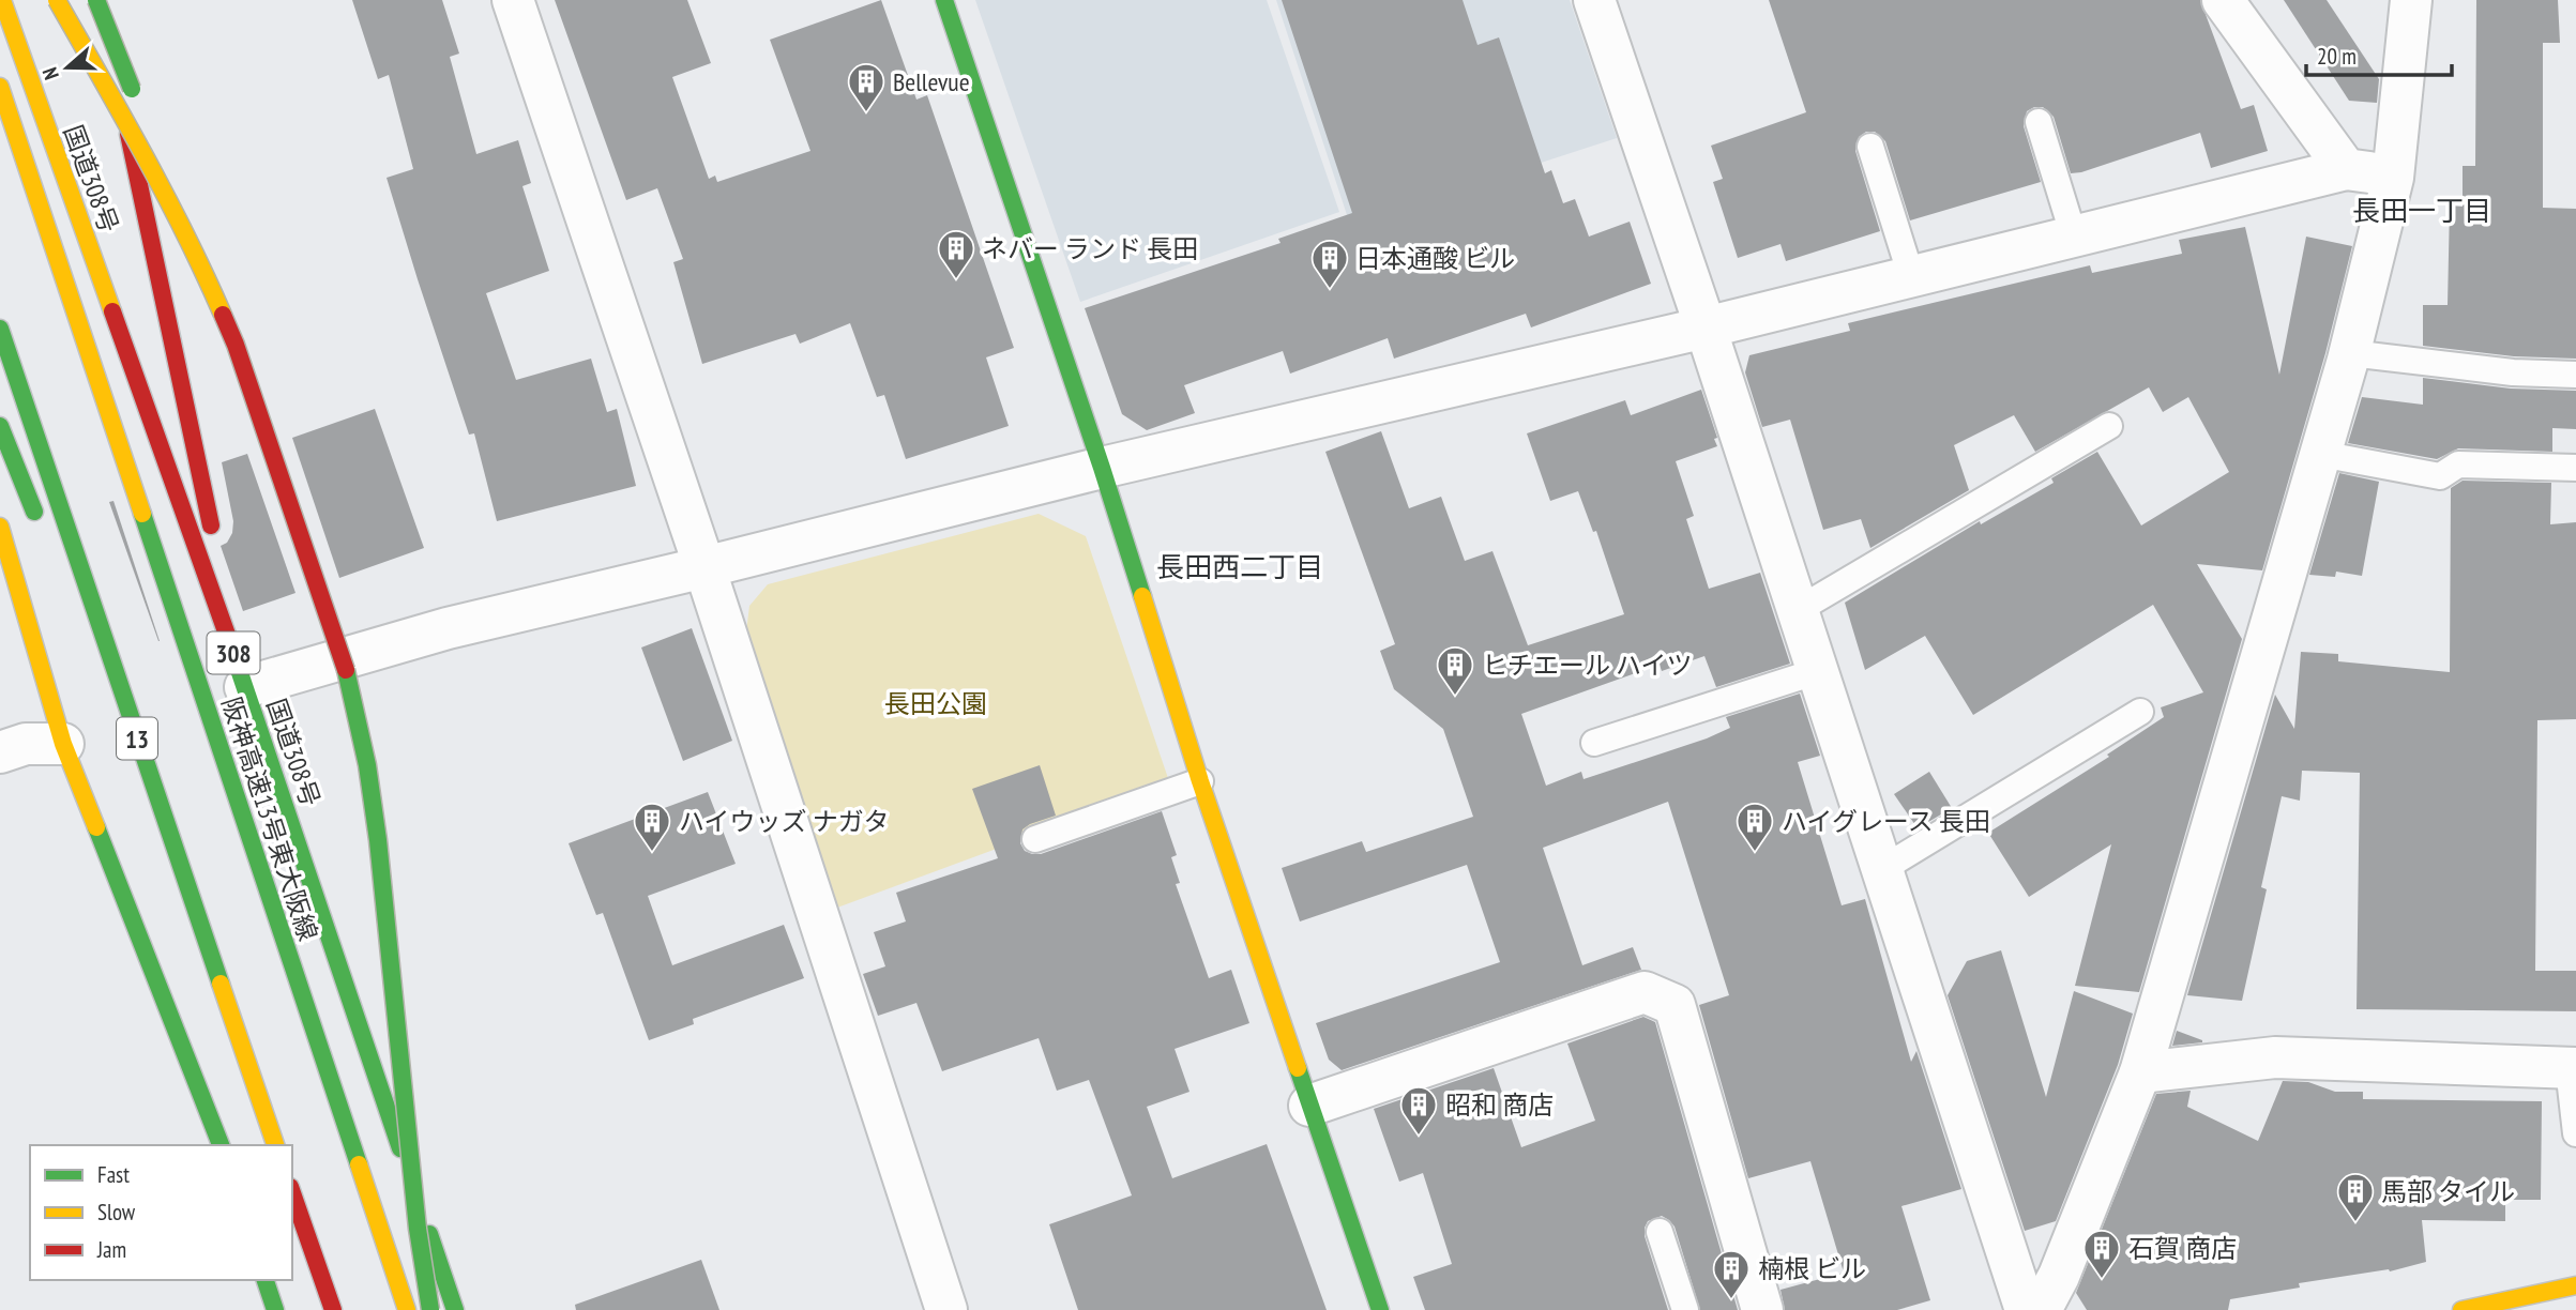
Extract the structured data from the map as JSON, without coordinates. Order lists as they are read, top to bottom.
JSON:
{
  "streets": {
    "main road": [
      "国道308号",
      "308",
      "13",
      "阪神高速13号東大阪線"
    ]
  },
  "crossings": [
    ["国道308号", "308"]
  ],
  "districts": ["長田一丁目", "長田西二丁目"],
  "parks": ["長田公園"],
  "places": {
    "building": [
      "Bellevue",
      "ネバー ランド 長田",
      "日本通酸 ビル",
      "ヒチエール ハイツ",
      "ハイウッズ ナガタ",
      "ハイグレース 長田",
      "昭和 商店",
      "馬部 タイル",
      "石賀 商店",
      "楠根 ビル"
    ]
  },
  "legend": ["Fast", "Slow", "Jam"],
  "scale_bar": "20 m",
  "north": "left"
}
